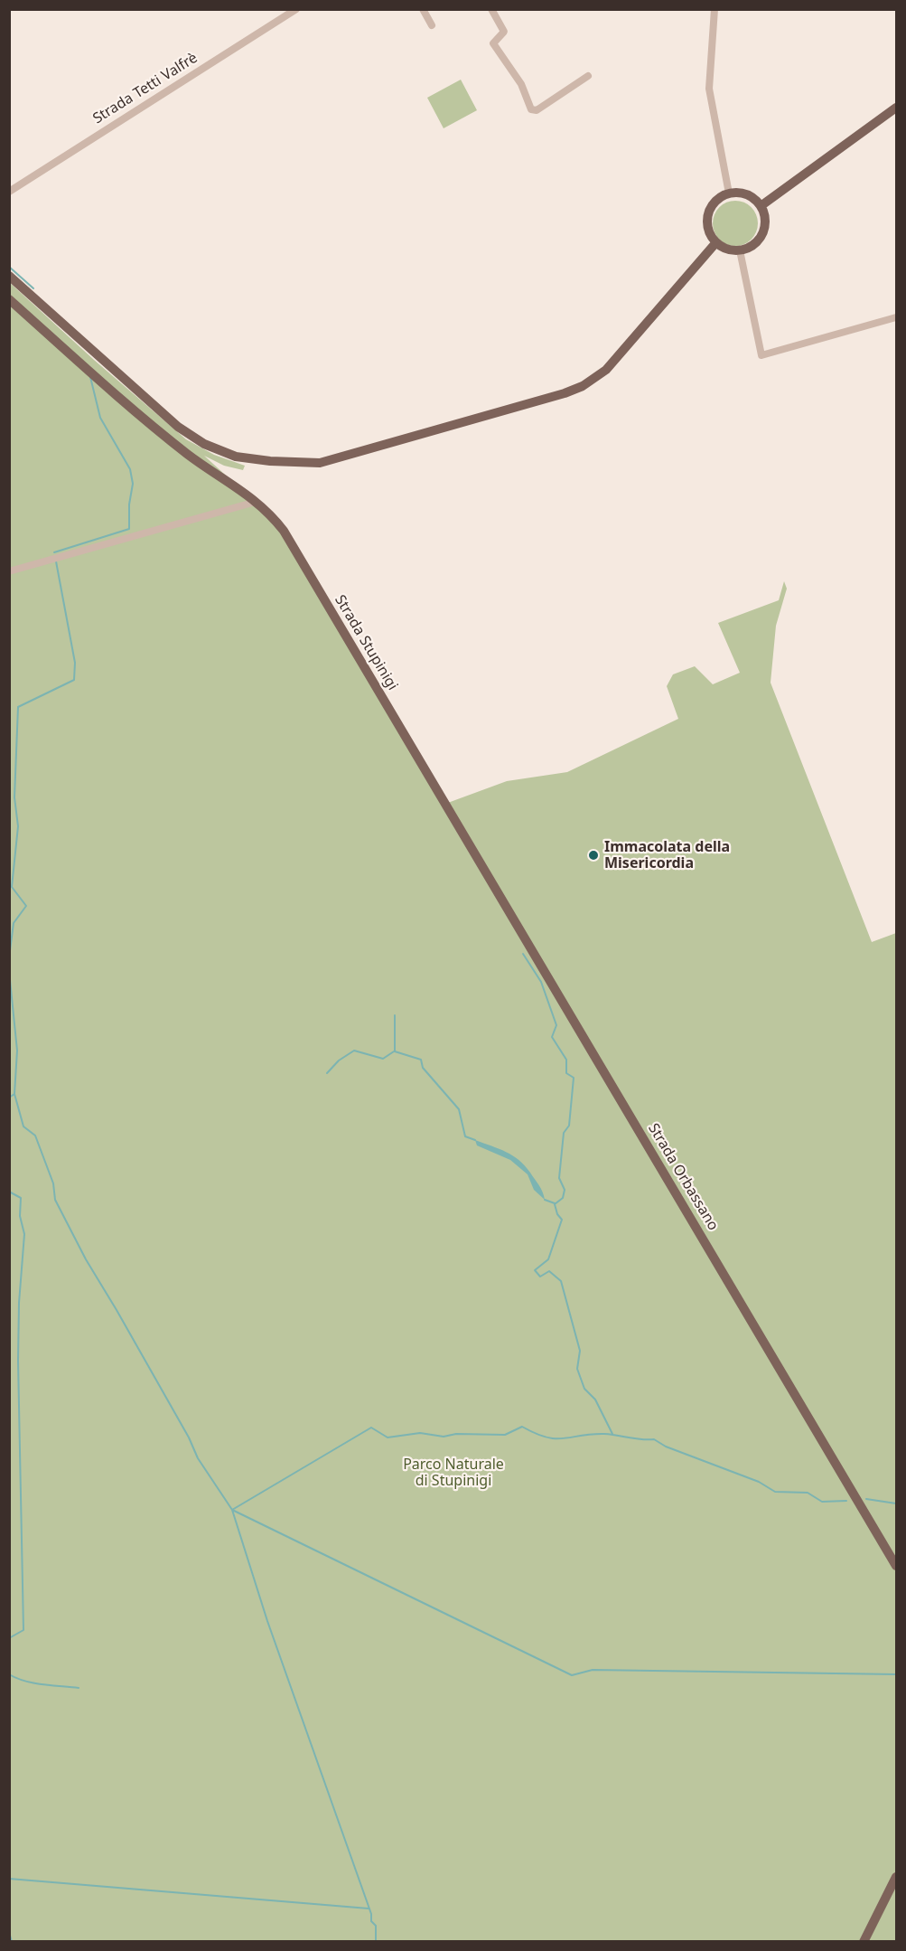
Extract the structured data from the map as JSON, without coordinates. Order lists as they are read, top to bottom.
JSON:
{
  "streets": {
    "main road": ["Strada Stupinigi", "Strada Orbassano"],
    "street": ["Strada Tetti Valfrè"]
  },
  "crossings": [
    ["Strada Stupinigi", "Strada Orbassano"]
  ],
  "parks": ["Parco Naturale di Stupinigi"],
  "places": ["Immacolata della Misericordia"]
}
